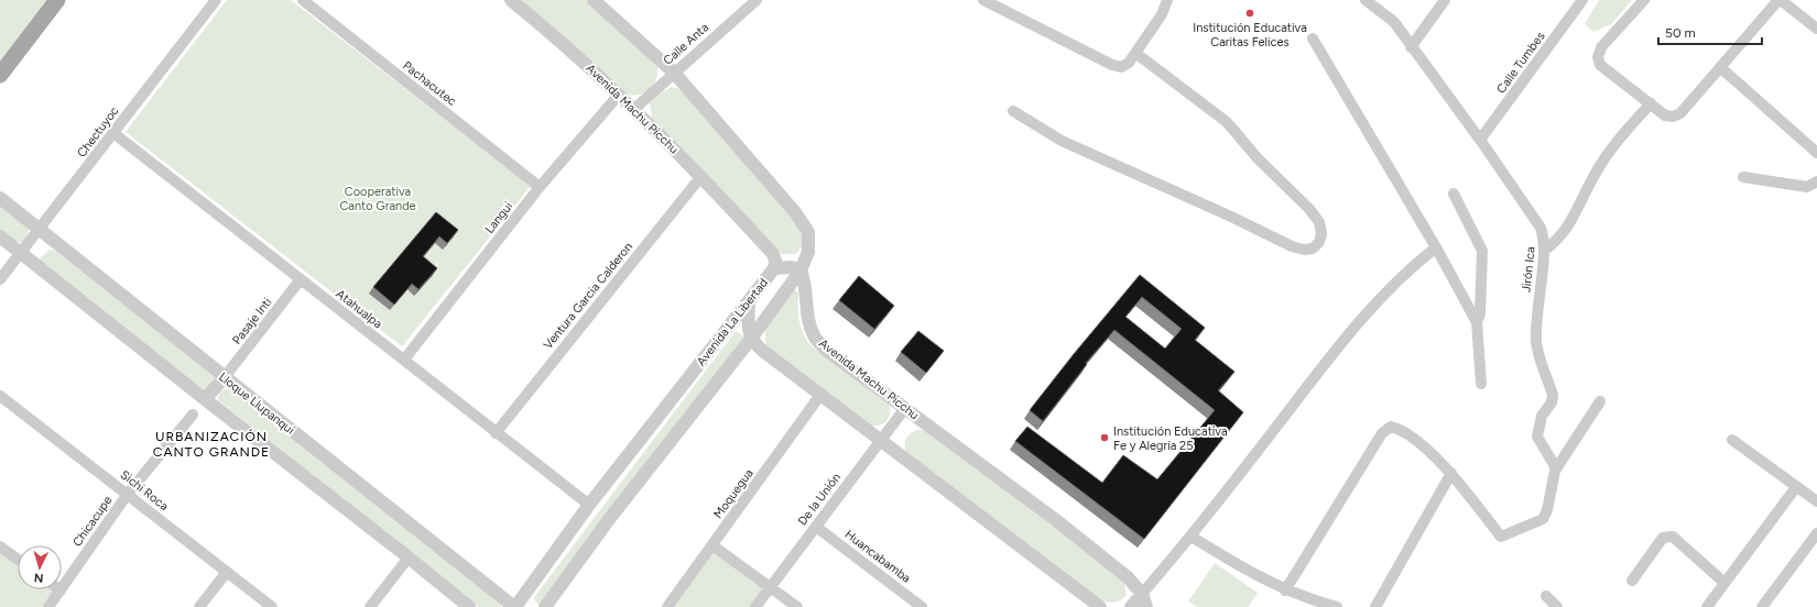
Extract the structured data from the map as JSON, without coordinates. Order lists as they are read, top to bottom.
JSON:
{
  "streets": {
    "street": [
      "Calle Anta",
      "Calle Tumbes",
      "Pachacutec",
      "Avenida Machu Picchu",
      "Chectuyoc",
      "Langui",
      "Jirón Ica",
      "Ventura Garcia Calderon",
      "Atahualpa",
      "Pasaje Inti",
      "Avenida La Libertad",
      "Lloque Llupanqui",
      "Sichi Roca",
      "Moquegua",
      "De la Unión",
      "Chicacupe",
      "Huancabamba"
    ]
  },
  "crossings": [
    ["Calle Anta", "Avenida Machu Picchu"],
    ["Calle Tumbes", "Jirón Ica"],
    ["Pachacutec", "Langui"],
    ["Avenida Machu Picchu", "Langui"],
    ["Avenida Machu Picchu", "Ventura Garcia Calderon"],
    ["Avenida Machu Picchu", "Avenida La Libertad"],
    ["Avenida Machu Picchu", "De la Unión"],
    ["Chectuyoc", "Atahualpa"],
    ["Chectuyoc", "Lloque Llupanqui"],
    ["Langui", "Atahualpa"],
    ["Ventura Garcia Calderon", "Atahualpa"],
    ["Atahualpa", "Pasaje Inti"],
    ["Atahualpa", "Avenida La Libertad"],
    ["Pasaje Inti", "Lloque Llupanqui"],
    ["Avenida La Libertad", "Lloque Llupanqui"],
    ["Sichi Roca", "Chicacupe"],
    ["De la Unión", "Huancabamba"]
  ],
  "districts": ["URBANIZACIÓN CANTO GRANDE"],
  "parks": ["Cooperativa Canto Grande"],
  "places": ["Institución Educativa Caritas Felices", "Institución Educativa Fe y Alegría 25"],
  "scale_bar": "50 m",
  "north": "bottom"
}
